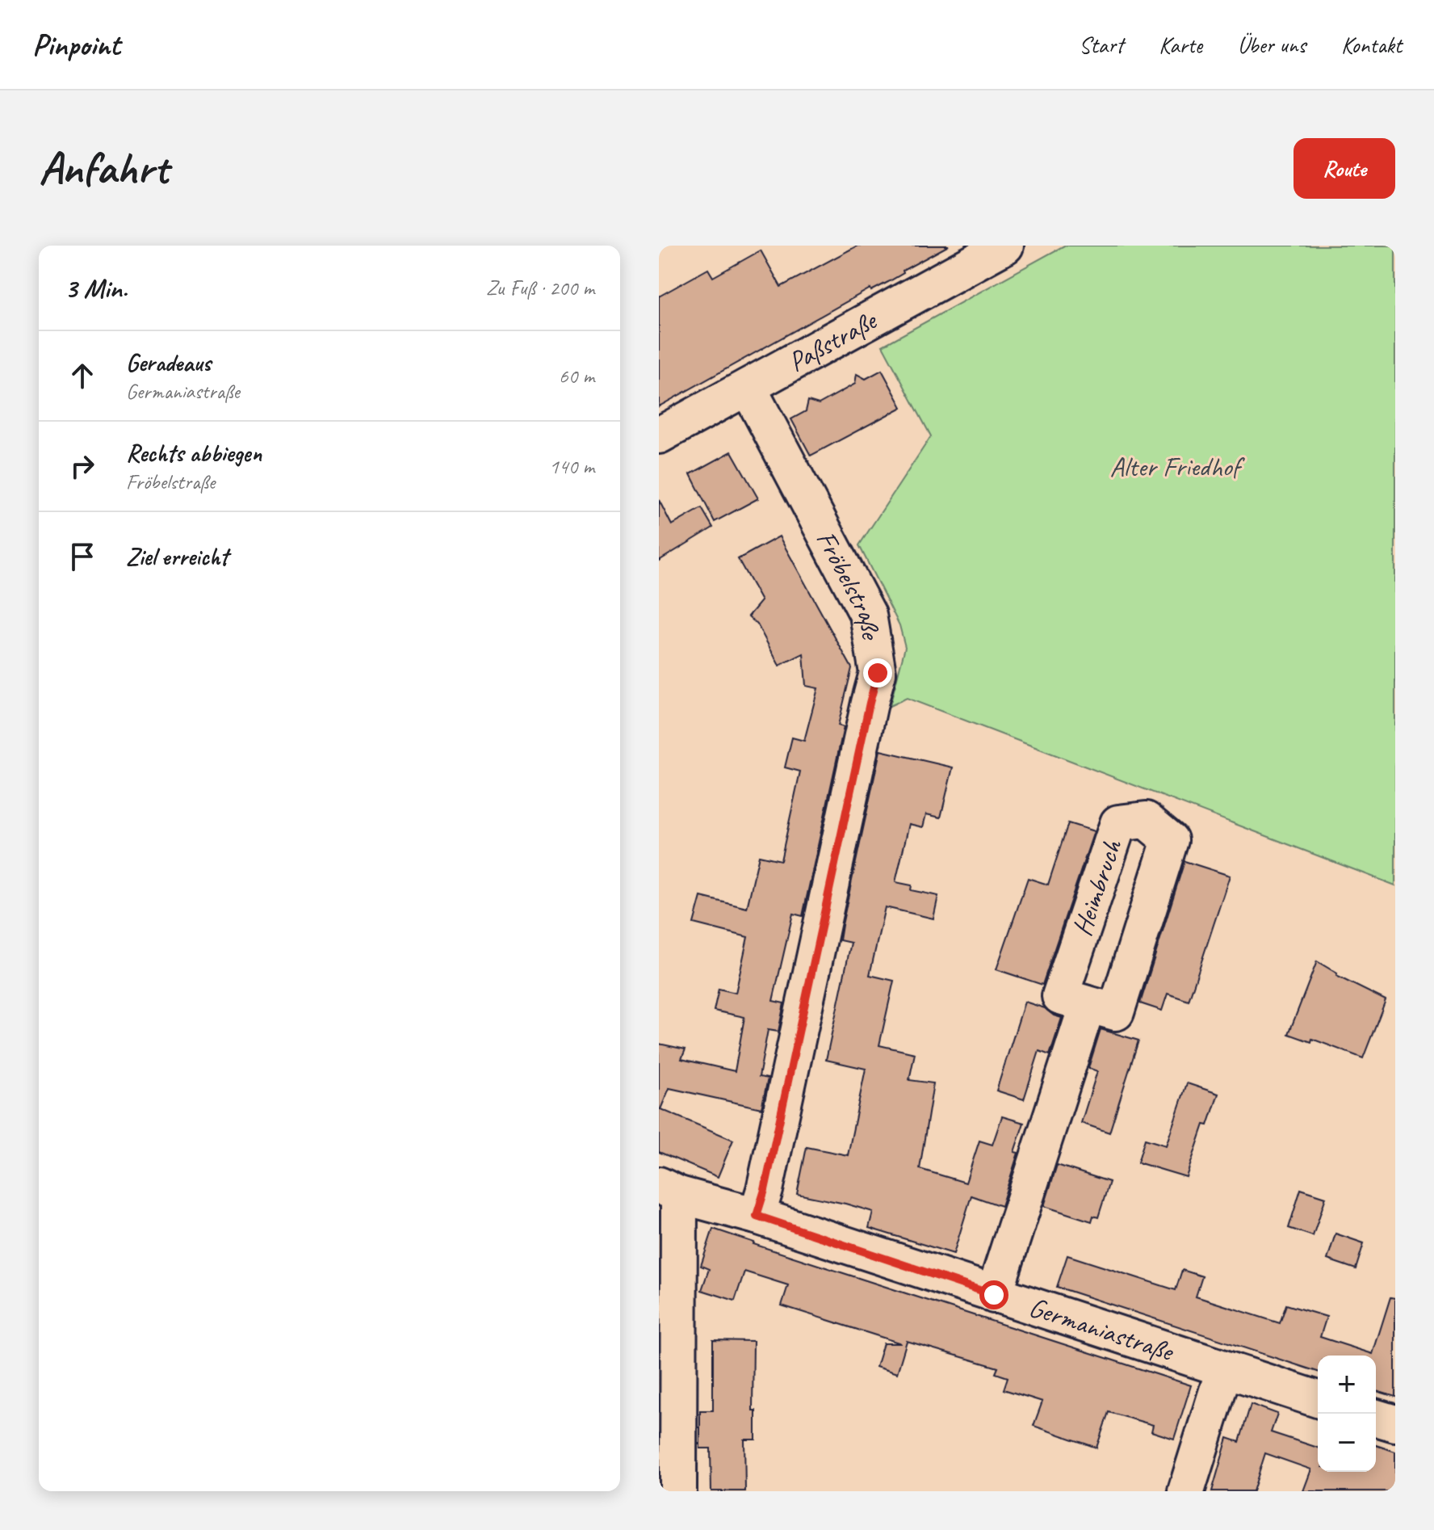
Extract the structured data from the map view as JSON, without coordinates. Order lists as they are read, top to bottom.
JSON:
{
  "streets": {
    "street": [
      "Paßstraße",
      "Fröbelstraße",
      "Heimbruch",
      "Germaniastraße"
    ]
  },
  "crossings": [
    ["Paßstraße", "Fröbelstraße"],
    ["Fröbelstraße", "Germaniastraße"]
  ],
  "parks": ["Alter Friedhof"],
  "page": {
    "header": "Pinpoint",
    "nav": [
      "Start",
      "Karte",
      "Über uns",
      "Kontakt"
    ],
    "buttons": "Route",
    "title": "Anfahrt",
    "heading": ["3 Min.", "Zu Fuß · 200 m"],
    "list": [
      ["Geradeaus", "Germaniastraße", "60 m"],
      ["Rechts abbiegen", "Fröbelstraße", "140 m"],
      "Ziel erreicht"
    ],
    "map_buttons": ["+", "−"]
  }
}
